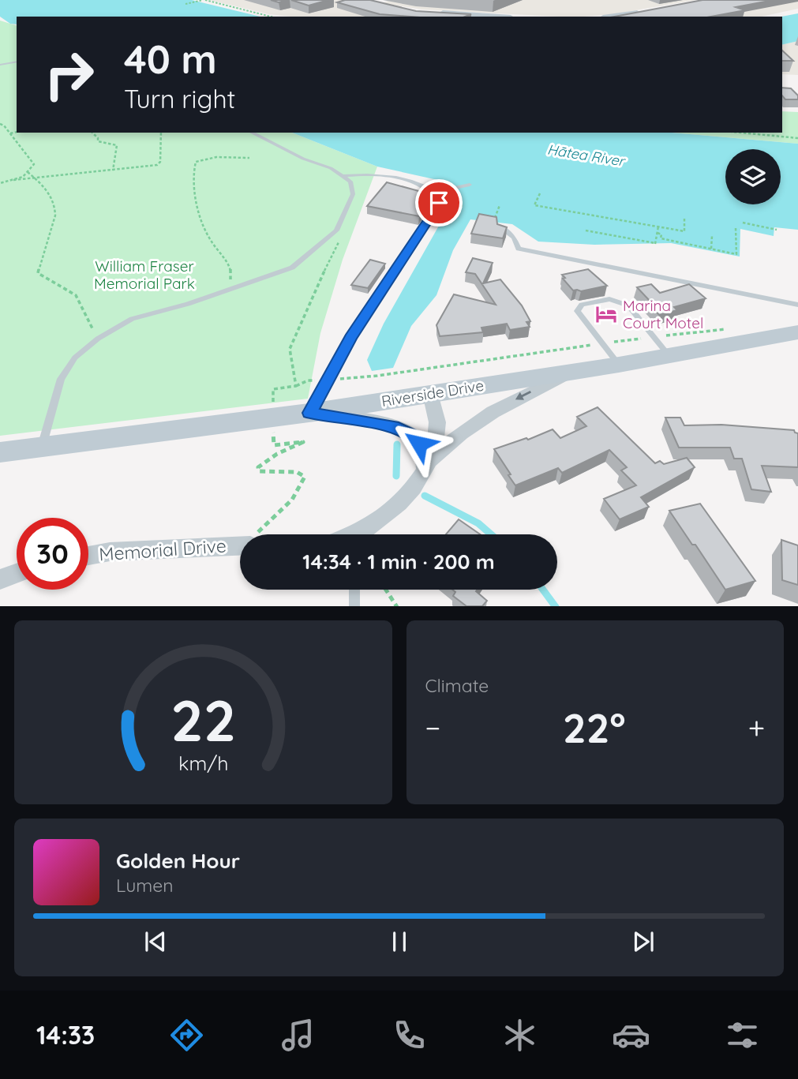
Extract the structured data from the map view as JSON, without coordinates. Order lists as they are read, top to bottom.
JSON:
{
  "streets": {
    "main road": ["Riverside Drive"],
    "street": ["Memorial Drive"]
  },
  "water": ["Hātea River"],
  "parks": ["William Fraser Memorial Park"],
  "places": {
    "hotel": ["Marina Court Motel"]
  },
  "page": {
    "turn": ["40 m", "Turn right"],
    "limit": "30",
    "trip": "14:34 · 1 min · 200 m",
    "tile": "Climate",
    "heat": ["−", "22°", "+"],
    "song": ["Golden Hour", "Lumen"],
    "tabs": "14:33",
    "gauge": ["22", "km/h"]
  }
}
